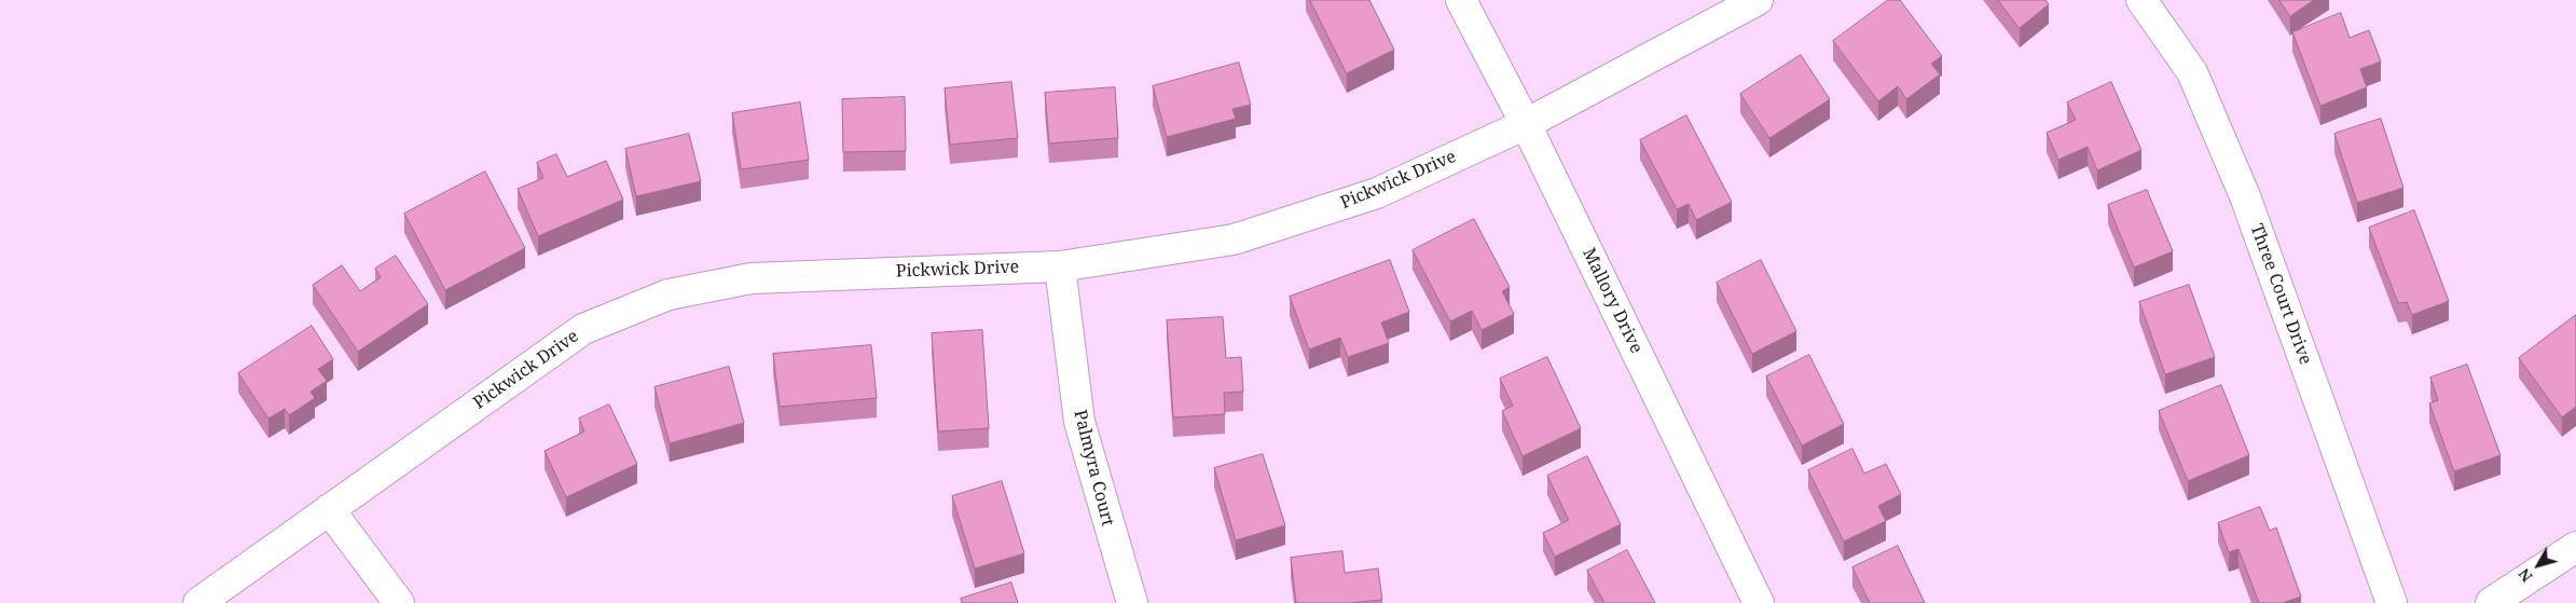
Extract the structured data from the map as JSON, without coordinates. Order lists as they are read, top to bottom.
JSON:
{
  "streets": {
    "street": [
      "Pickwick Drive",
      "Three Court Drive",
      "Mallory Drive",
      "Palmyra Court"
    ]
  },
  "crossings": [
    ["Pickwick Drive", "Mallory Drive"],
    ["Pickwick Drive", "Palmyra Court"]
  ],
  "north": "bottom left"
}
